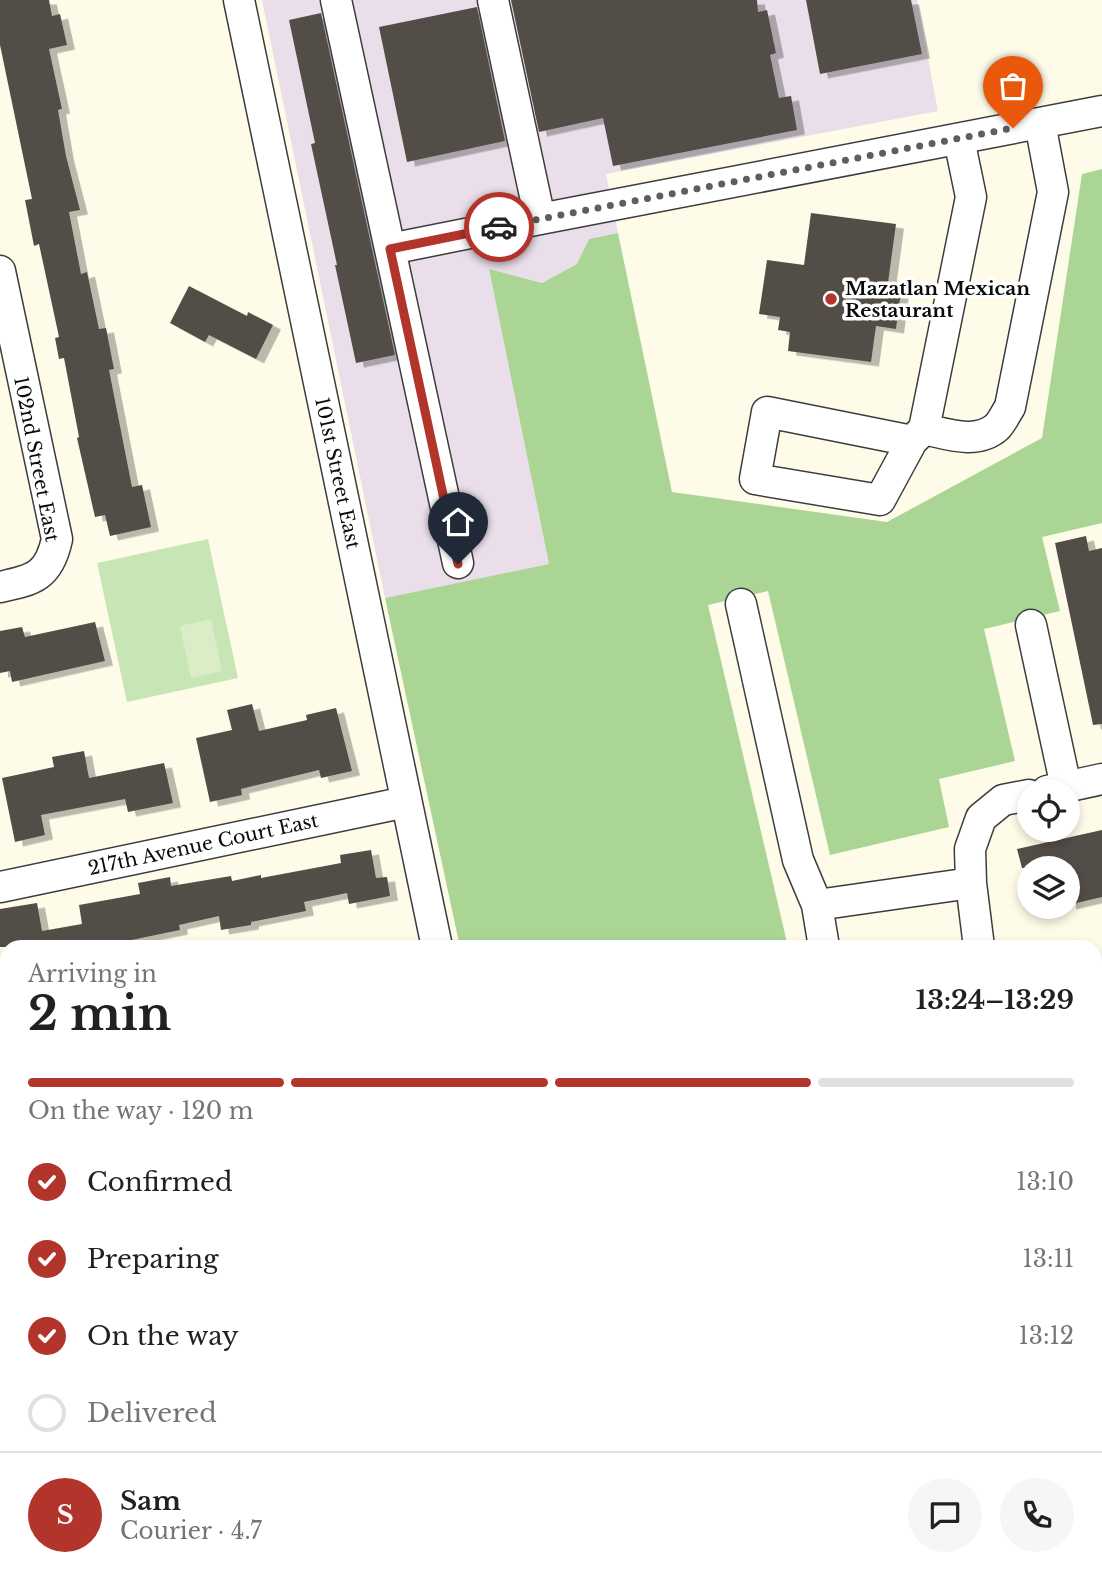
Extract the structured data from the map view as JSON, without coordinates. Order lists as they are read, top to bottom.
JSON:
{
  "streets": {
    "street": ["102nd Street East", "101st Street East", "217th Avenue Court East"]
  },
  "crossings": [
    ["101st Street East", "217th Avenue Court East"]
  ],
  "places": ["Mazatlan Mexican Restaurant"],
  "page": {
    "heading": ["2 min", "Arriving in", "13:24–13:29"],
    "panel": ["Sam", "Courier · 4.7"],
    "bar": "On the way · 120 m",
    "list": [
      ["Confirmed", "13:10"],
      ["Preparing", "13:11"],
      ["On the way", "13:12"],
      "Delivered"
    ],
    "round": "S"
  }
}
